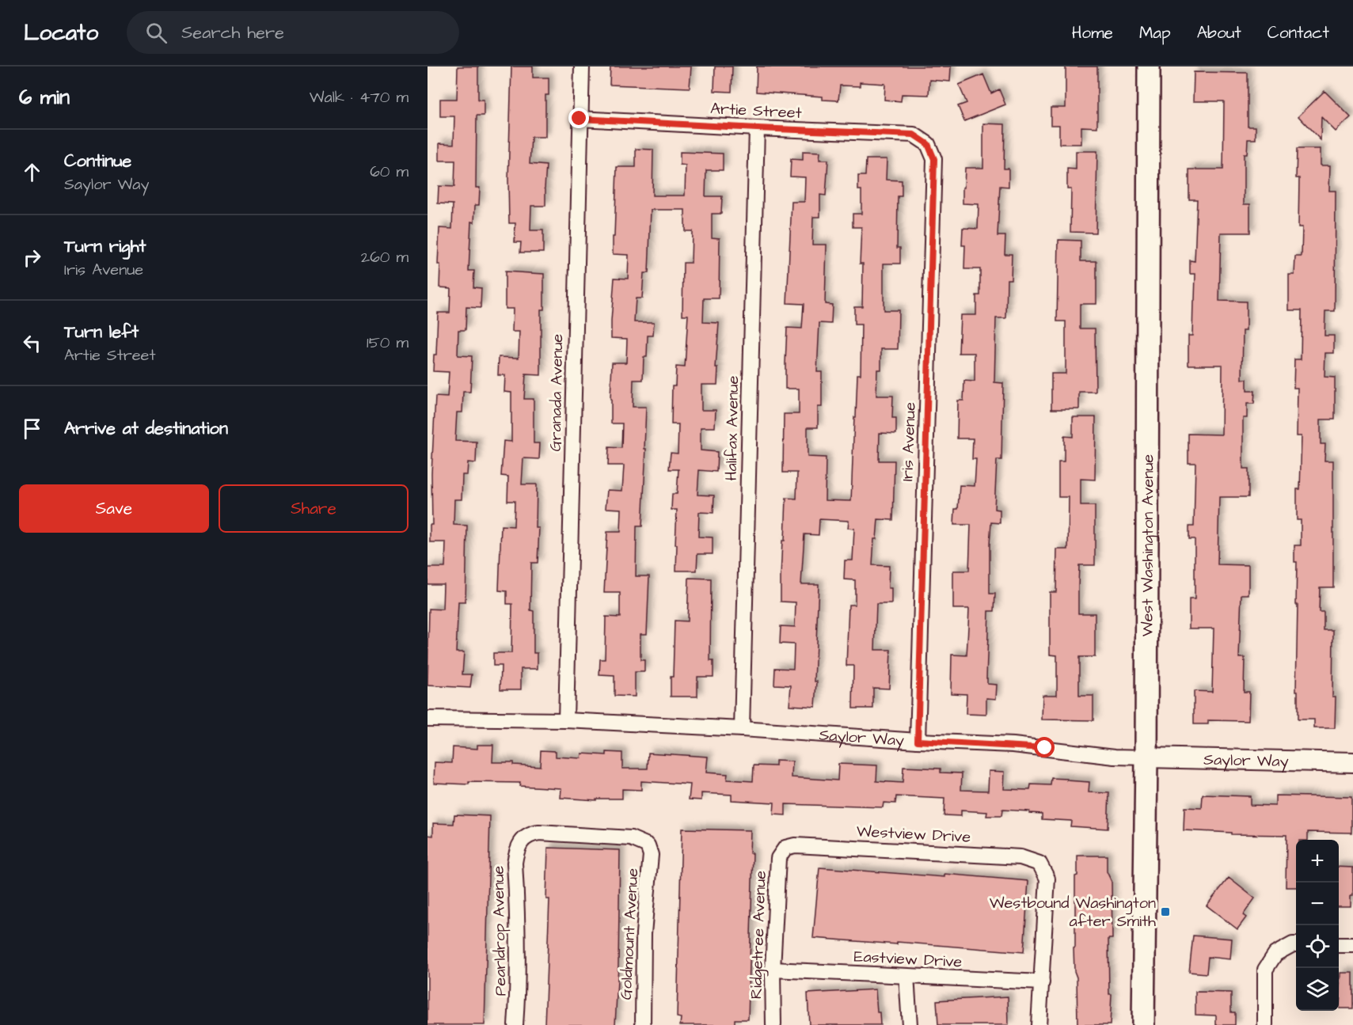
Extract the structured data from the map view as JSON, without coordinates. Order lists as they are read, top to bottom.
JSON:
{
  "streets": {
    "main road": ["West Washington Avenue"],
    "street": [
      "Artie Street",
      "Granada Avenue",
      "Halifax Avenue",
      "Iris Avenue",
      "Saylor Way",
      "Westview Drive",
      "Pearldrop Avenue",
      "Goldmount Avenue",
      "Ridgetree Avenue",
      "Eastview Drive"
    ]
  },
  "crossings": [
    ["Artie Street", "Granada Avenue"],
    ["Artie Street", "Halifax Avenue"],
    ["Artie Street", "Iris Avenue"],
    ["Granada Avenue", "Saylor Way"],
    ["Halifax Avenue", "Saylor Way"],
    ["Iris Avenue", "Saylor Way"],
    ["West Washington Avenue", "Saylor Way"],
    ["Westview Drive", "Ridgetree Avenue"],
    ["Westview Drive", "Eastview Drive"],
    ["Pearldrop Avenue", "Goldmount Avenue"],
    ["Ridgetree Avenue", "Eastview Drive"]
  ],
  "places": {
    "transit": ["Westbound Washington after Smith"]
  },
  "page": {
    "header": "Locato",
    "search": "Search here",
    "nav": [
      "Home",
      "Map",
      "About",
      "Contact"
    ],
    "heading": ["6 min", "Walk · 470 m"],
    "list": [
      ["Continue", "Saylor Way", "60 m"],
      ["Turn right", "Iris Avenue", "260 m"],
      ["Turn left", "Artie Street", "150 m"],
      "Arrive at destination"
    ],
    "buttons": ["Save", "Share"],
    "map_buttons": ["+", "−"]
  }
}
